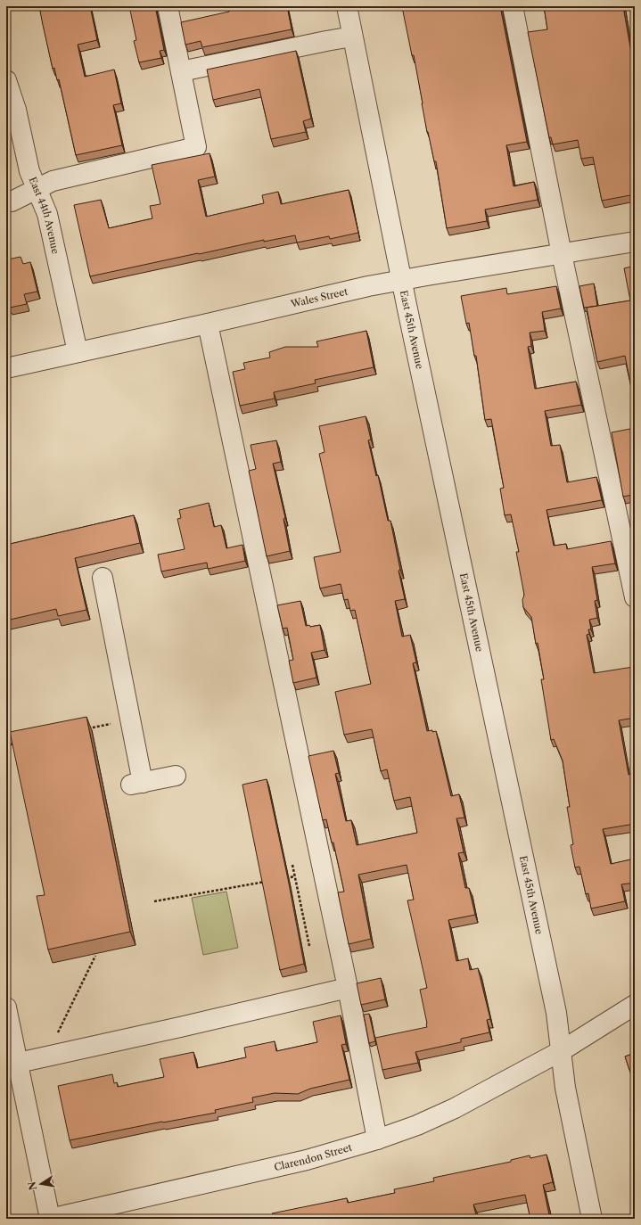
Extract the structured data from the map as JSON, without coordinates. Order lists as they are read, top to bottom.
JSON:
{
  "streets": {
    "street": [
      "East 44th Avenue",
      "Wales Street",
      "East 45th Avenue",
      "Clarendon Street"
    ]
  },
  "crossings": [
    ["East 44th Avenue", "Wales Street"],
    ["Wales Street", "East 45th Avenue"],
    ["East 45th Avenue", "Clarendon Street"]
  ],
  "north": "left"
}
